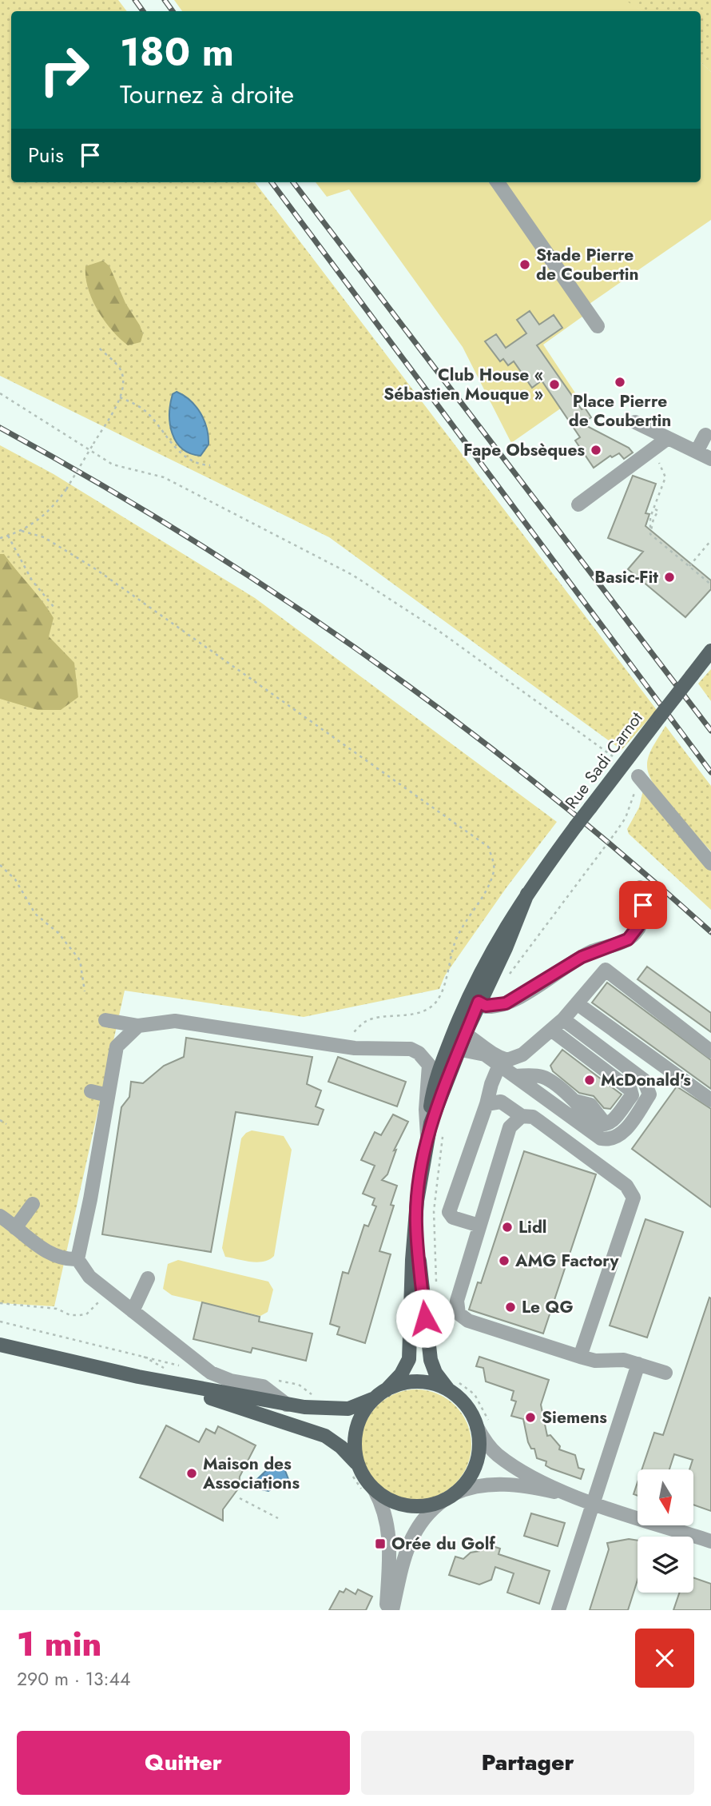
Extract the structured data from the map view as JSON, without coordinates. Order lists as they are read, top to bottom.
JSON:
{
  "streets": {
    "main road": ["Rue Sadi Carnot"]
  },
  "places": {
    "other": [
      "Stade Pierre de Coubertin",
      "Place Pierre de Coubertin",
      "Club House « Sébastien Mouque »",
      "Fape Obsèques",
      "Basic-Fit",
      "McDonald's",
      "Lidl",
      "AMG Factory",
      "Le QG",
      "Siemens",
      "Maison des Associations"
    ],
    "transit": ["Orée du Golf"]
  },
  "north": "bottom",
  "page": {
    "turn": ["180 m", "Tournez à droite"],
    "then": "Puis",
    "heading": ["1 min", "290 m · 13:44"],
    "buttons": ["Quitter", "Partager"]
  }
}
